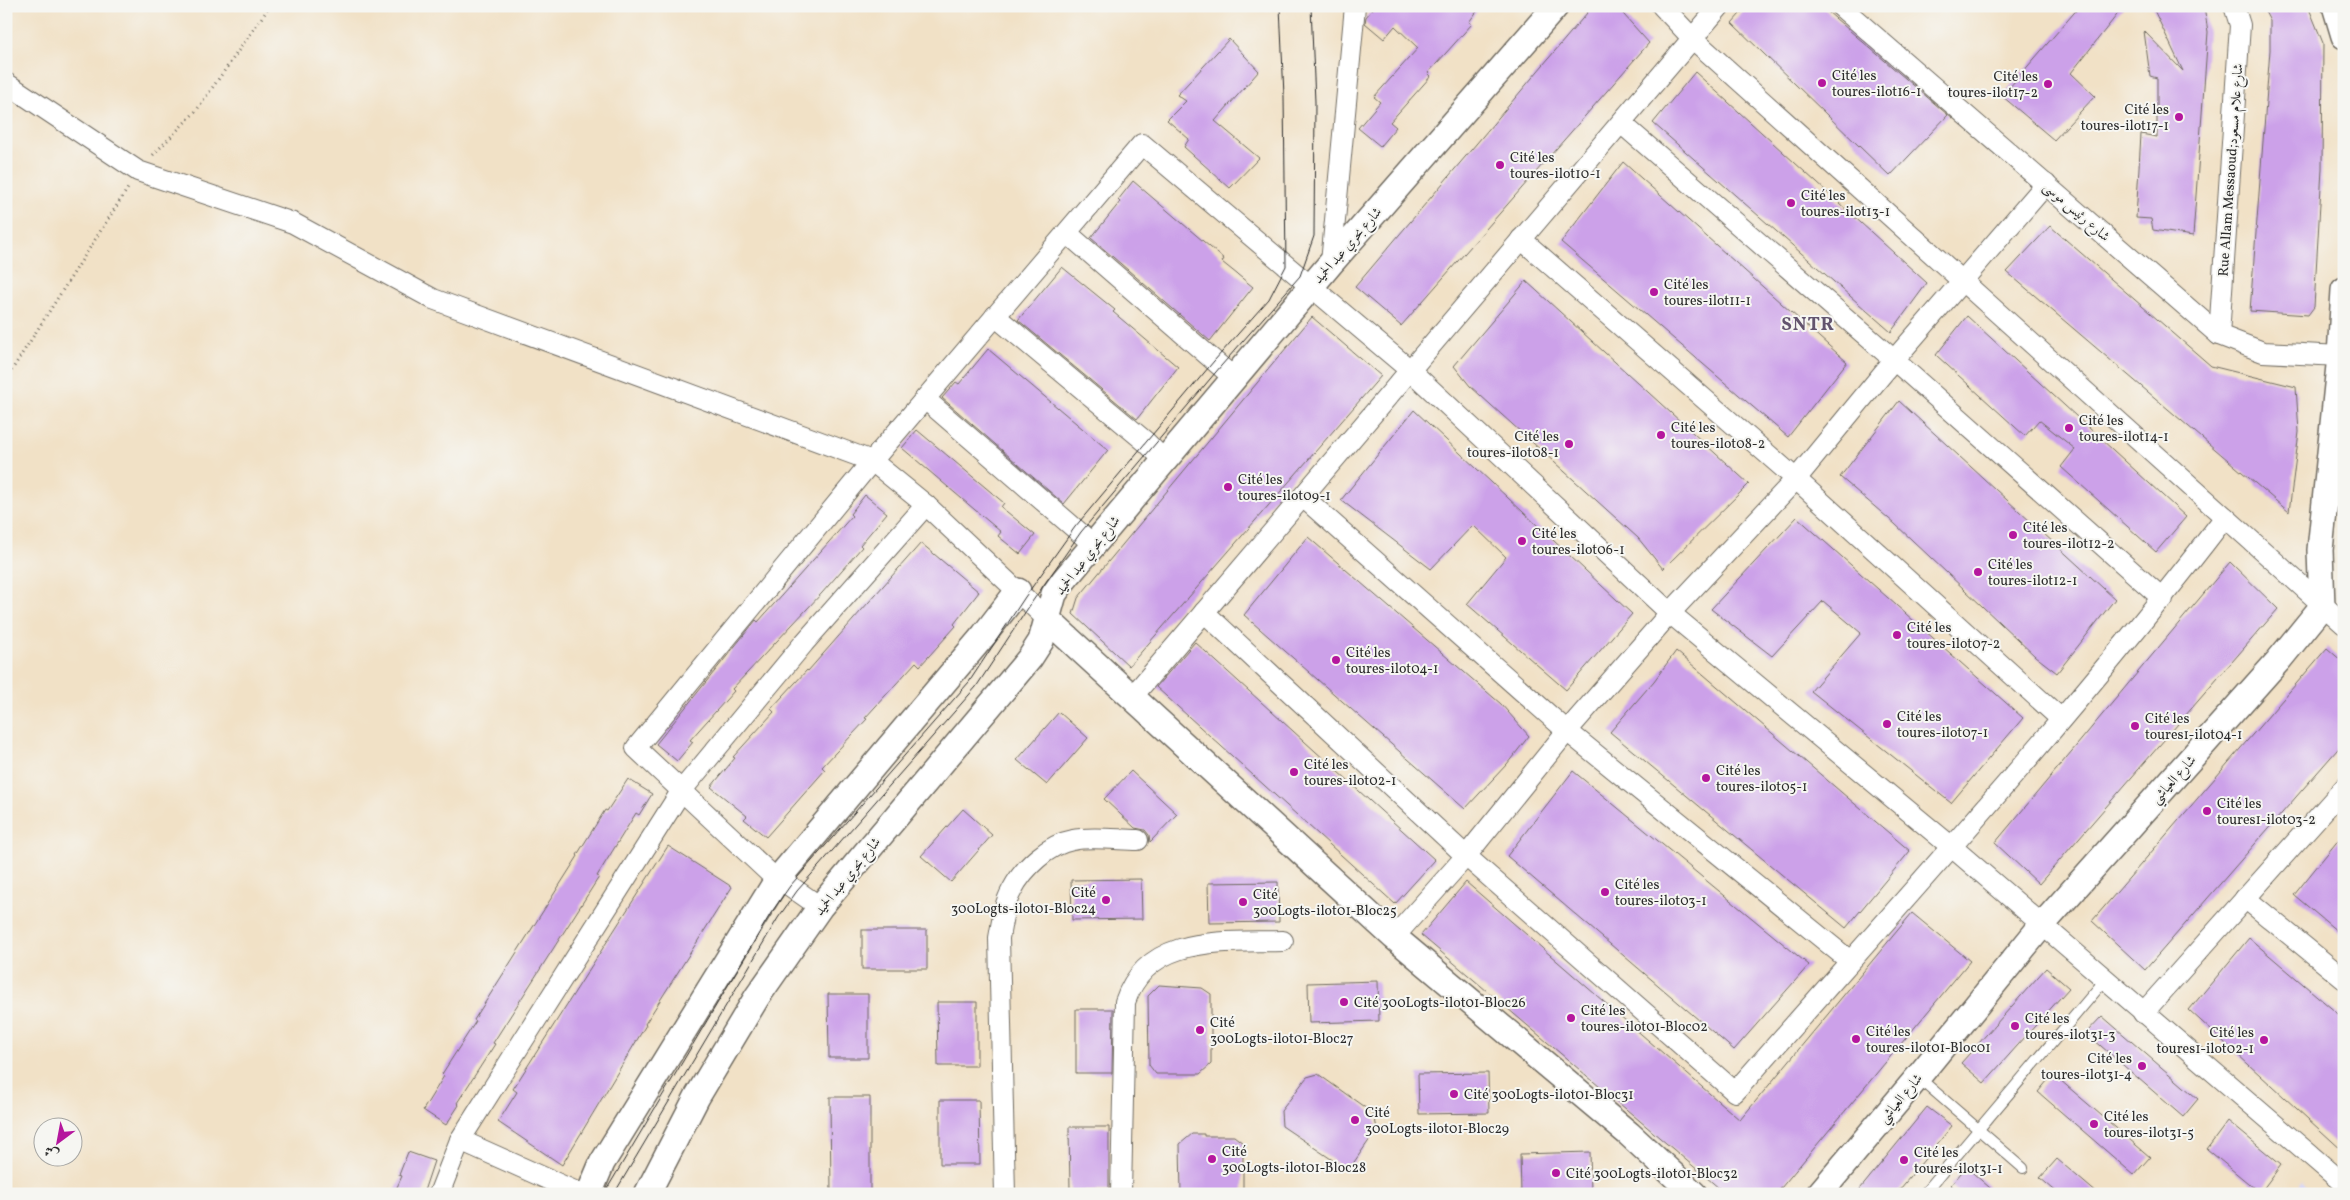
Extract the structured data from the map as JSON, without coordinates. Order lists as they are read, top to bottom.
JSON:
{
  "streets": {
    "street": [
      "Rue Allam Messaoud;شارع علام مسعود",
      "شارع رئيس موسى",
      "شارع بحري عبد الحميد",
      "شارع العياشي"
    ]
  },
  "crossings": [
    ["Rue Allam Messaoud;شارع علام مسعود", "شارع رئيس موسى"]
  ],
  "districts": ["SNTR"],
  "places": [
    "Cité les toures-ilot16-1",
    "Cité les toures-ilot17-2",
    "Cité les toures-ilot17-1",
    "Cité les toures-ilot10-1",
    "Cité les toures-ilot13-1",
    "Cité les toures-ilot11-1",
    "Cité les toures-ilot14-1",
    "Cité les toures-ilot08-2",
    "Cité les toures-ilot08-1",
    "Cité les toures-ilot09-1",
    "Cité les toures-ilot12-2",
    "Cité les toures-ilot06-1",
    "Cité les toures-ilot12-1",
    "Cité les toures-ilot07-2",
    "Cité les toures-ilot04-1",
    "Cité les toures-ilot07-1",
    "Cité les toures1-ilot04-1",
    "Cité les toures-ilot02-1",
    "Cité les toures-ilot05-1",
    "Cité les toures1-ilot03-2",
    "Cité les toures-ilot03-1",
    "Cité 300Logts-ilot01-Bloc24",
    "Cité 300Logts-ilot01-Bloc25",
    "Cité 300Logts-ilot01-Bloc26",
    "Cité les toures-ilot01-Bloc02",
    "Cité les toures-ilot31-3",
    "Cité 300Logts-ilot01-Bloc27",
    "Cité les toures-ilot01-Bloc01",
    "Cité les toures1-ilot02-1",
    "Cité les toures-ilot31-4",
    "Cité 300Logts-ilot01-Bloc31",
    "Cité 300Logts-ilot01-Bloc29",
    "Cité les toures-ilot31-5",
    "Cité 300Logts-ilot01-Bloc28",
    "Cité les toures-ilot31-1",
    "Cité 300Logts-ilot01-Bloc32"
  ],
  "north": "bottom left"
}
